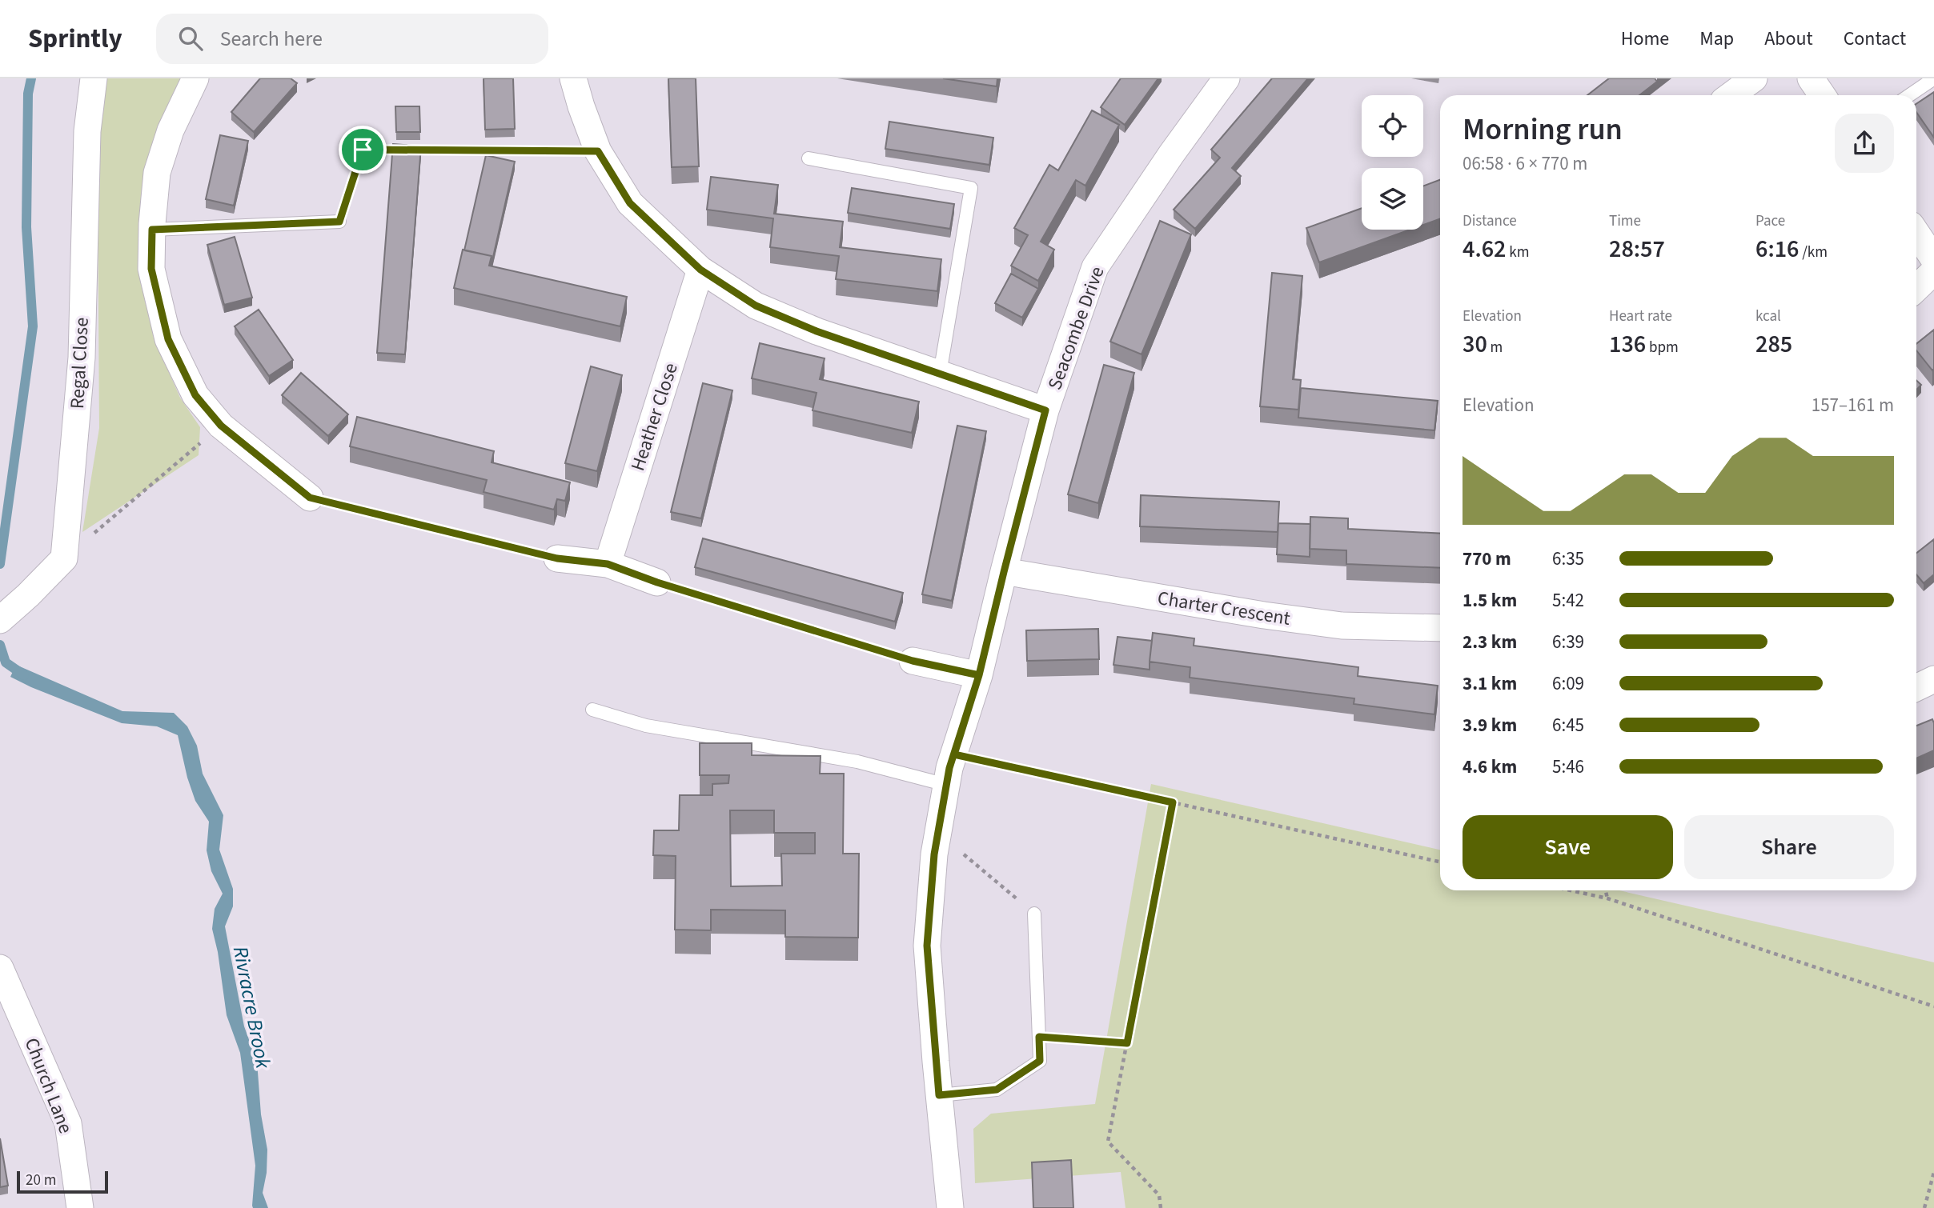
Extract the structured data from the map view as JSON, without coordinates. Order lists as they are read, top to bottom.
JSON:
{
  "streets": {
    "street": [
      "Seacombe Drive",
      "Regal Close",
      "Heather Close",
      "Charter Crescent",
      "Church Lane"
    ]
  },
  "crossings": [
    ["Seacombe Drive", "Charter Crescent"]
  ],
  "water": ["Rivracre Brook"],
  "scale_bar": "20 m",
  "page": {
    "header": "Sprintly",
    "search": "Search here",
    "nav": [
      "Home",
      "Map",
      "About",
      "Contact"
    ],
    "heading": ["Morning run", "06:58 · 6 × 770 m"],
    "stats": [
      ["Distance", "4.62 km"],
      ["Time", "28:57"],
      ["Pace", "6:16 /km"],
      ["Elevation", "30 m"],
      ["Heart rate", "136 bpm"],
      ["kcal", "285"]
    ],
    "chart": ["Elevation", "157–161 m"],
    "list": [
      {
        "name": "770 m",
        "note": "6:35"
      },
      {
        "name": "1.5 km",
        "note": "5:42"
      },
      {
        "name": "2.3 km",
        "note": "6:39"
      },
      {
        "name": "3.1 km",
        "note": "6:09"
      },
      {
        "name": "3.9 km",
        "note": "6:45"
      },
      {
        "name": "4.6 km",
        "note": "5:46"
      }
    ],
    "buttons": ["Save", "Share"],
    "scale": "20 m"
  }
}
